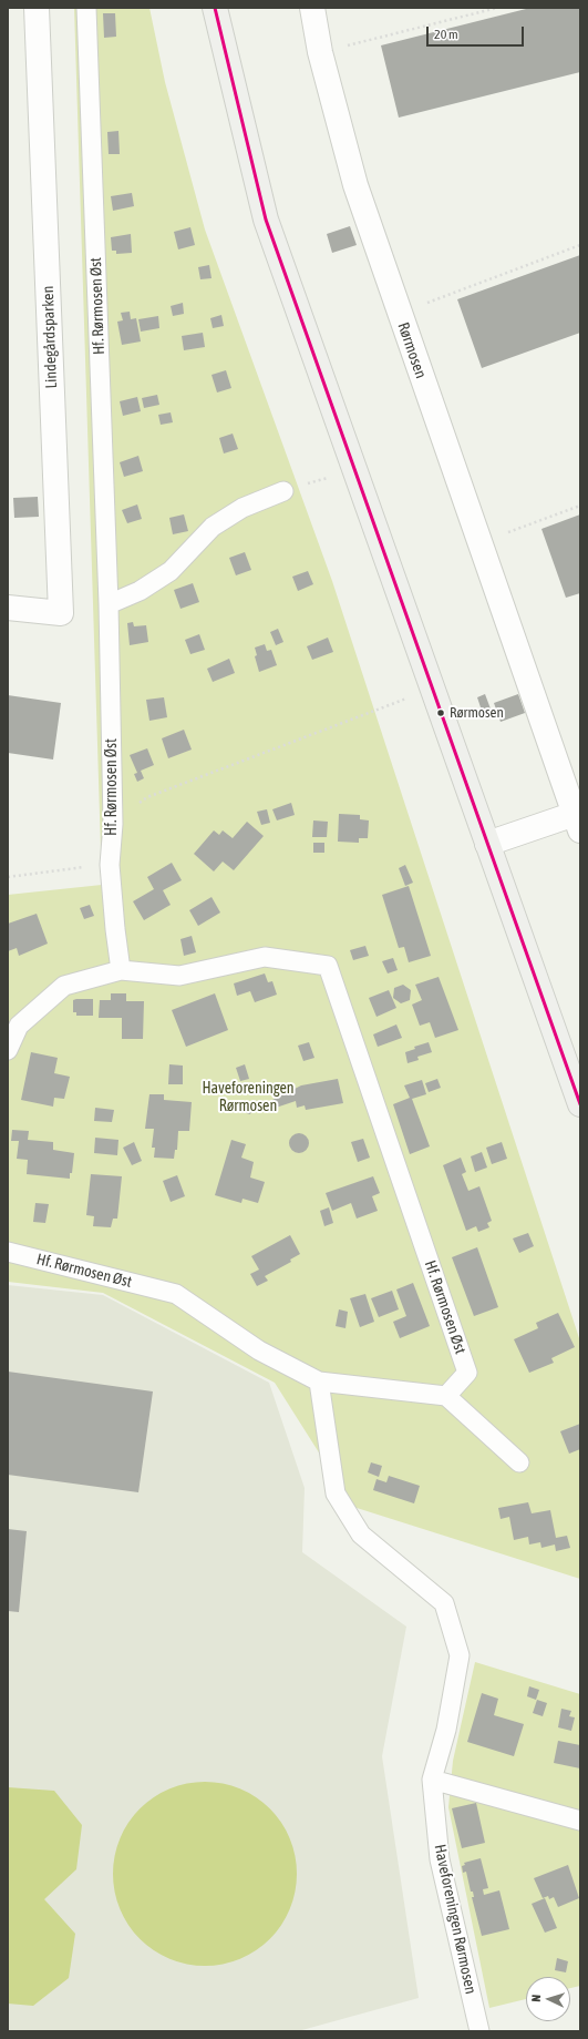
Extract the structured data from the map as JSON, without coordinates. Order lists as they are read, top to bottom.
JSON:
{
  "streets": {
    "street": ["Lindegårdsparken", "Rørmosen"],
    "lane": ["Hf. Rørmosen Øst", "Haveforeningen Rørmosen"]
  },
  "crossings": [
    ["Hf. Rørmosen Øst", "Haveforeningen Rørmosen"]
  ],
  "parks": ["Haveforeningen Rørmosen"],
  "places": ["Rørmosen"],
  "scale_bar": "20 m",
  "north": "left"
}
